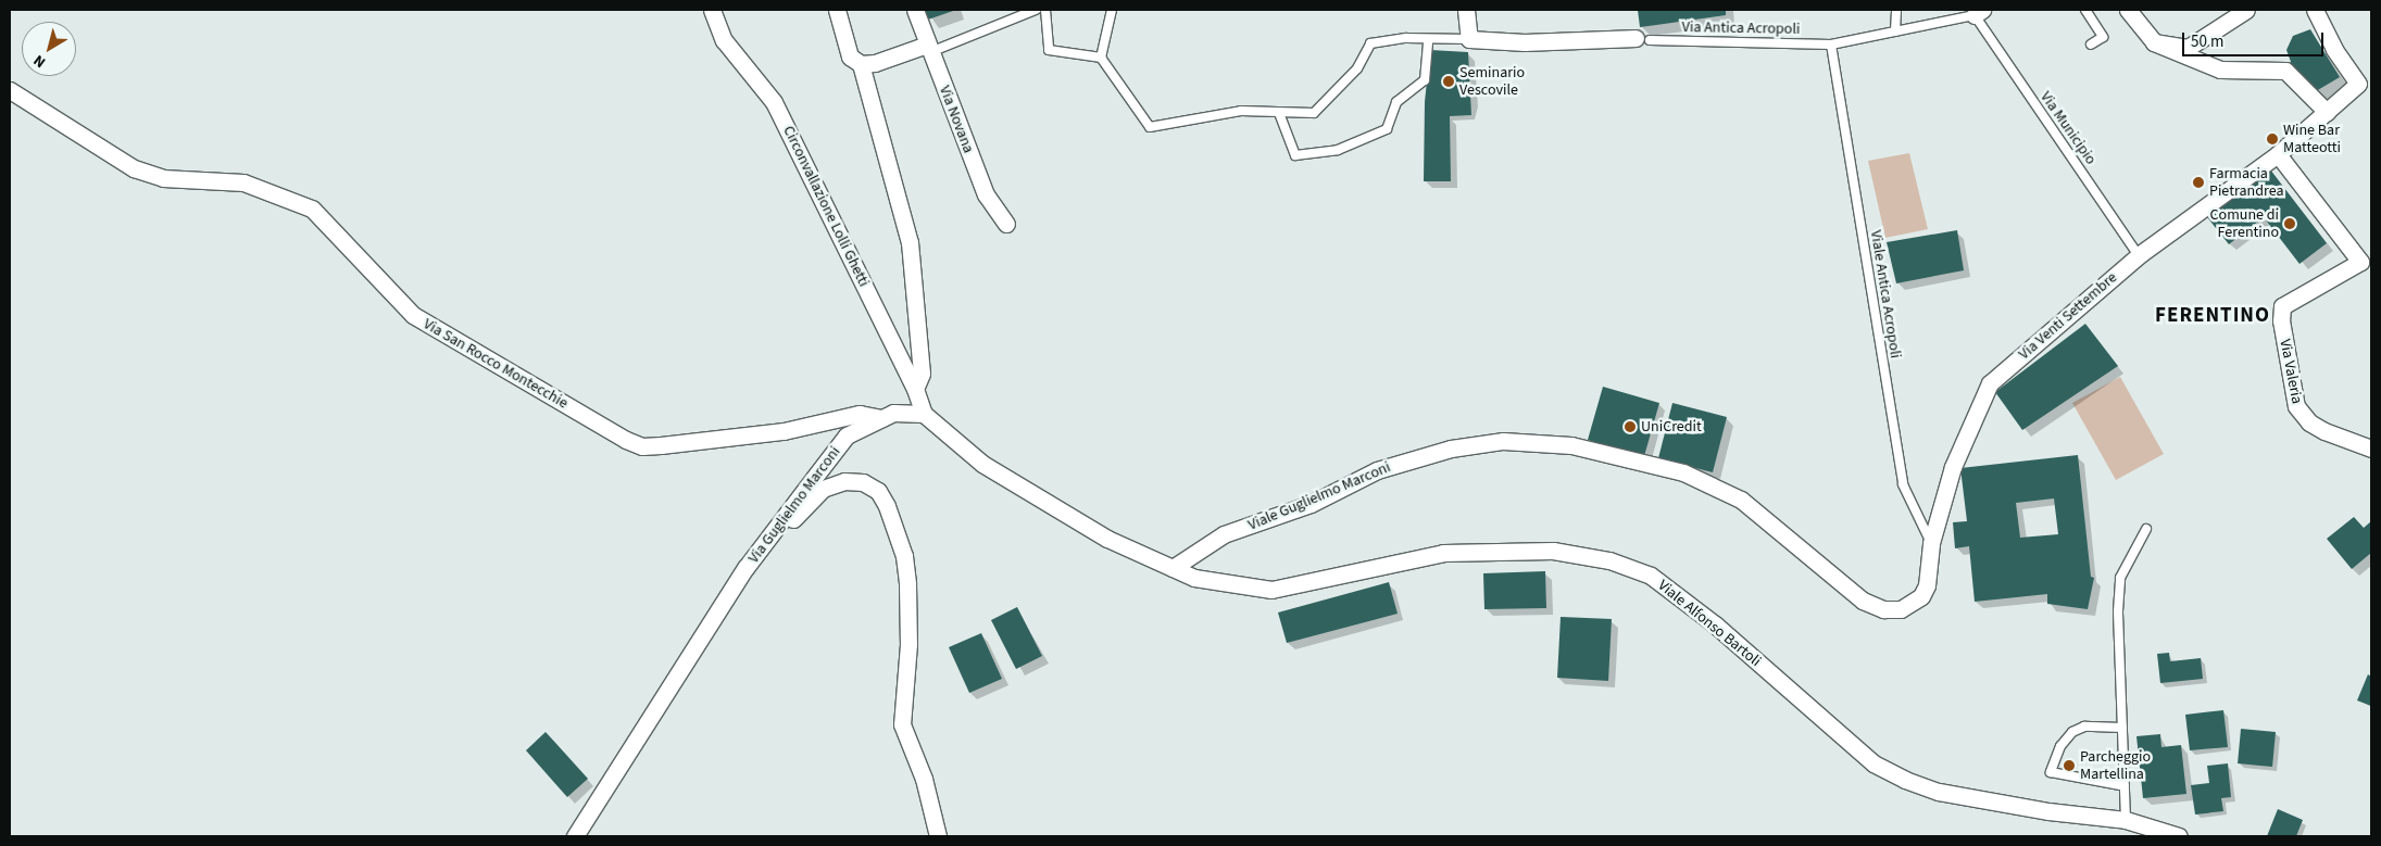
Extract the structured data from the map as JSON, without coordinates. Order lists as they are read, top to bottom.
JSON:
{
  "streets": {
    "street": [
      "Via Novana",
      "Circonvallazione Lolli Ghetti",
      "Via Venti Settembre",
      "Via San Rocco Montecchie",
      "Via Valeria",
      "Viale Guglielmo Marconi",
      "Via Guglielmo Marconi",
      "Viale Alfonso Bartoli"
    ],
    "lane": ["Via Antica Acropoli", "Via Municipio", "Viale Antica Acropoli"]
  },
  "crossings": [
    ["Via Antica Acropoli", "Via Municipio"],
    ["Via Antica Acropoli", "Viale Antica Acropoli"],
    ["Via Municipio", "Via Venti Settembre"],
    ["Circonvallazione Lolli Ghetti", "Via Guglielmo Marconi"],
    ["Viale Antica Acropoli", "Via Venti Settembre"],
    ["Via Venti Settembre", "Viale Guglielmo Marconi"],
    ["Via San Rocco Montecchie", "Via Guglielmo Marconi"],
    ["Viale Guglielmo Marconi", "Viale Alfonso Bartoli"]
  ],
  "districts": ["FERENTINO"],
  "places": [
    "Seminario Vescovile",
    "Wine Bar Matteotti",
    "Farmacia Pietrandrea",
    "Comune di Ferentino",
    "UniCredit",
    "Parcheggio Martellina"
  ],
  "scale_bar": "50 m",
  "north": "bottom left"
}
